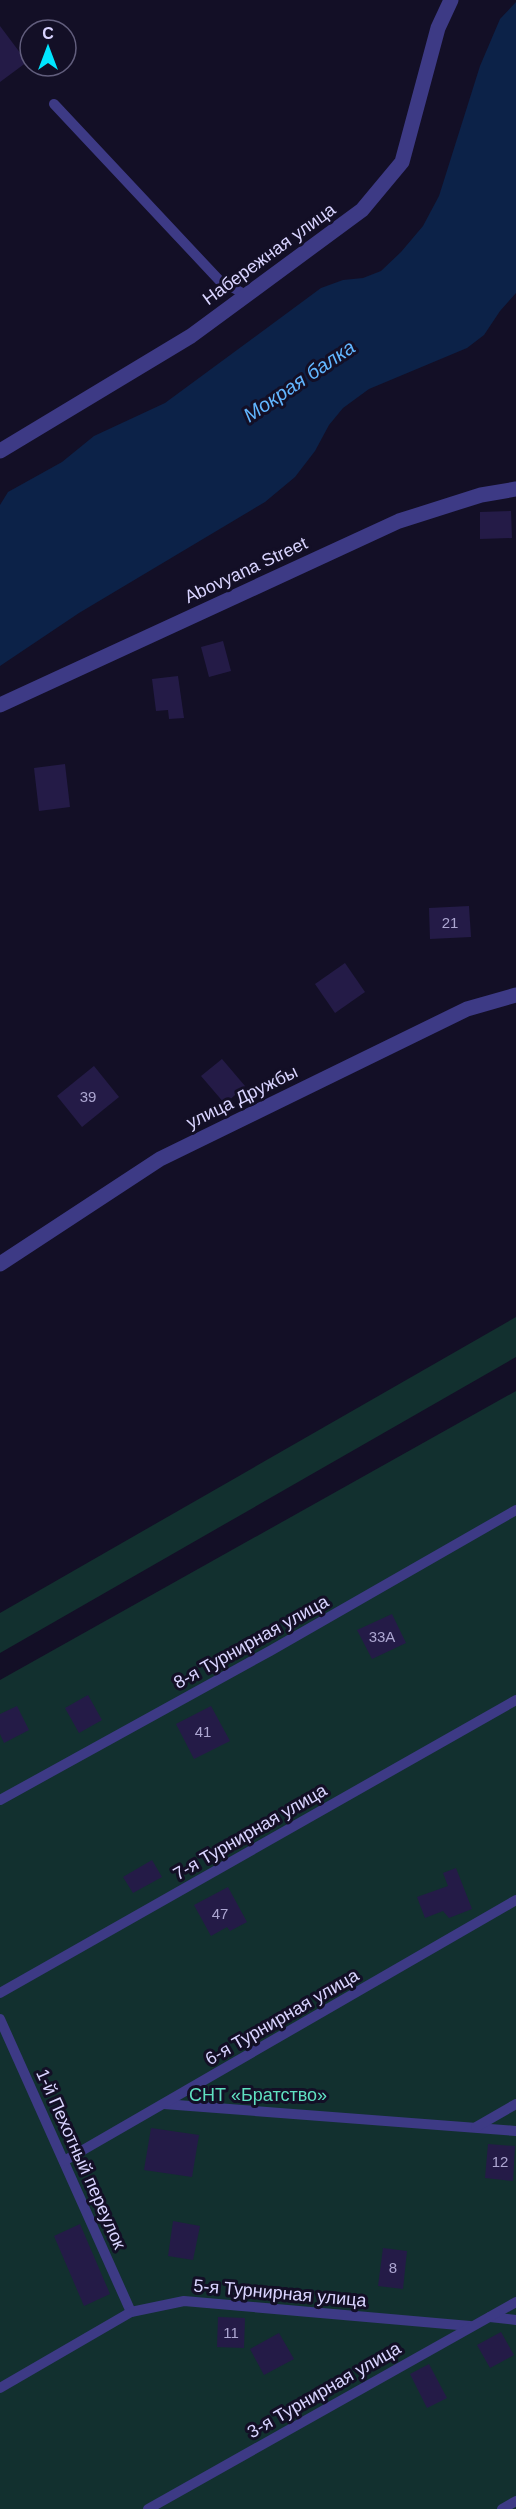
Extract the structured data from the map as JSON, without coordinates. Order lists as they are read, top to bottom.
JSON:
{
  "streets": {
    "street": ["Набережная улица", "Abovyana Street", "улица Дружбы"],
    "lane": [
      "8-я Турнирная улица",
      "7-я Турнирная улица",
      "6-я Турнирная улица",
      "1-й Пехотный переулок",
      "5-я Турнирная улица",
      "3-я Турнирная улица"
    ]
  },
  "crossings": [
    ["6-я Турнирная улица", "1-й Пехотный переулок"],
    ["1-й Пехотный переулок", "5-я Турнирная улица"],
    ["5-я Турнирная улица", "3-я Турнирная улица"]
  ],
  "water": ["Мокрая балка"],
  "parks": ["СНТ «Братство»"],
  "house_numbers": [
    "21",
    "39",
    "33А",
    "41",
    "47",
    "12",
    "8",
    "11"
  ],
  "north": "top"
}
